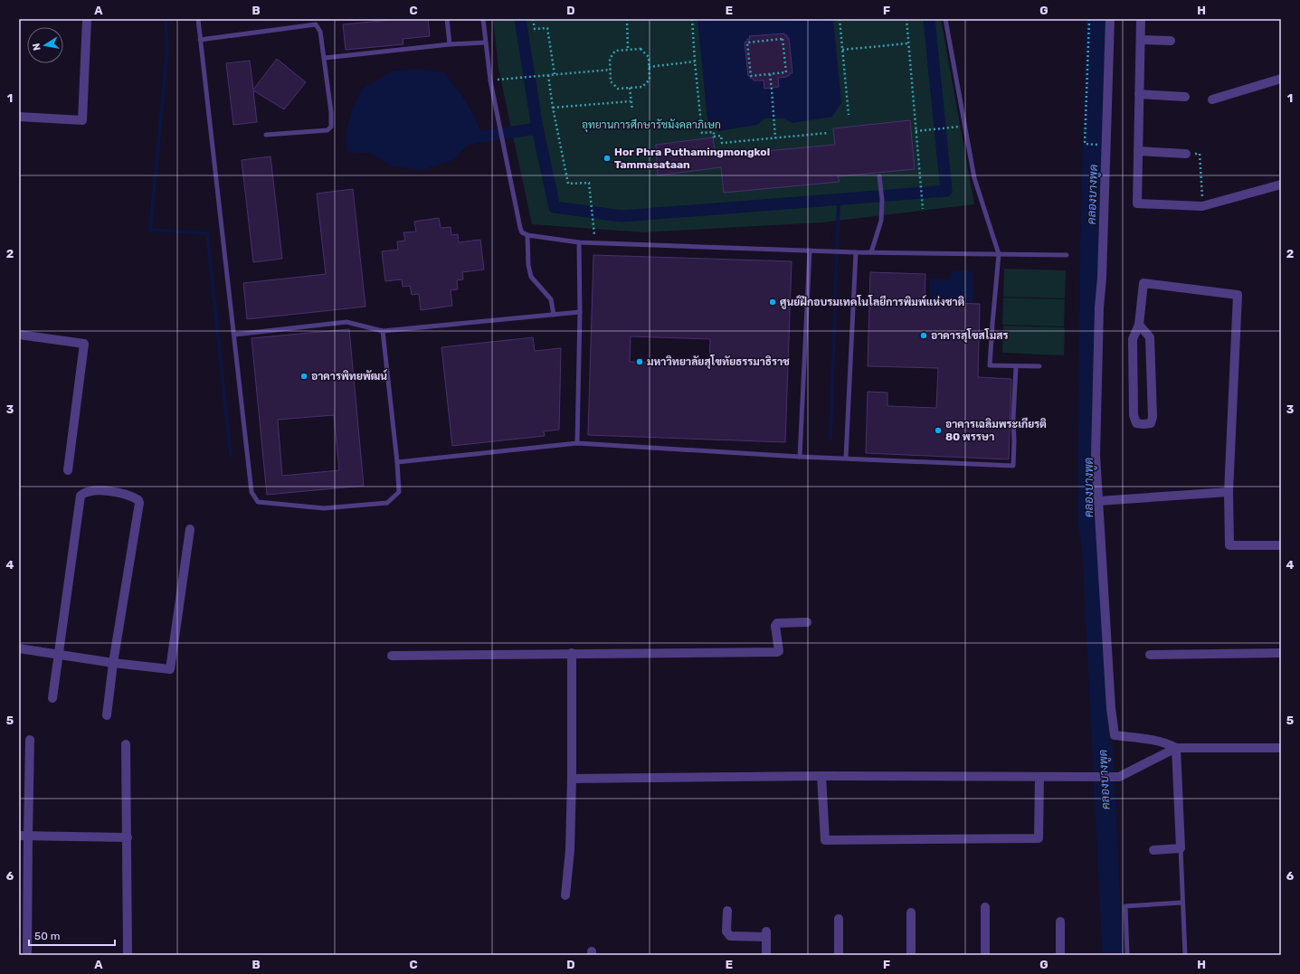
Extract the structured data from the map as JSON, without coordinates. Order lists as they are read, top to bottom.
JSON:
{
  "water": ["คลองบางพูด"],
  "parks": ["อุทยานการศึกษารัชมังคลาภิเษก"],
  "places": [
    "Hor Phra Puthamingmongkol Tammasataan",
    "ศูนย์ฝึกอบรมเทคโนโลยีการพิมพ์แห่งชาติ",
    "อาคารสุโขสโมสร",
    "มหาวิทยาลัยสุโขทัยธรรมาธิราช",
    "อาคารพิทยพัฒน์",
    "อาคารเฉลิมพระเกียรติ 80 พรรษา"
  ],
  "scale_bar": "50 m",
  "north": "left",
  "grid": {
    "columns": [
      "A",
      "B",
      "C",
      "D",
      "E",
      "F",
      "G",
      "H"
    ],
    "rows": [
      "1",
      "2",
      "3",
      "4",
      "5",
      "6"
    ]
  }
}
